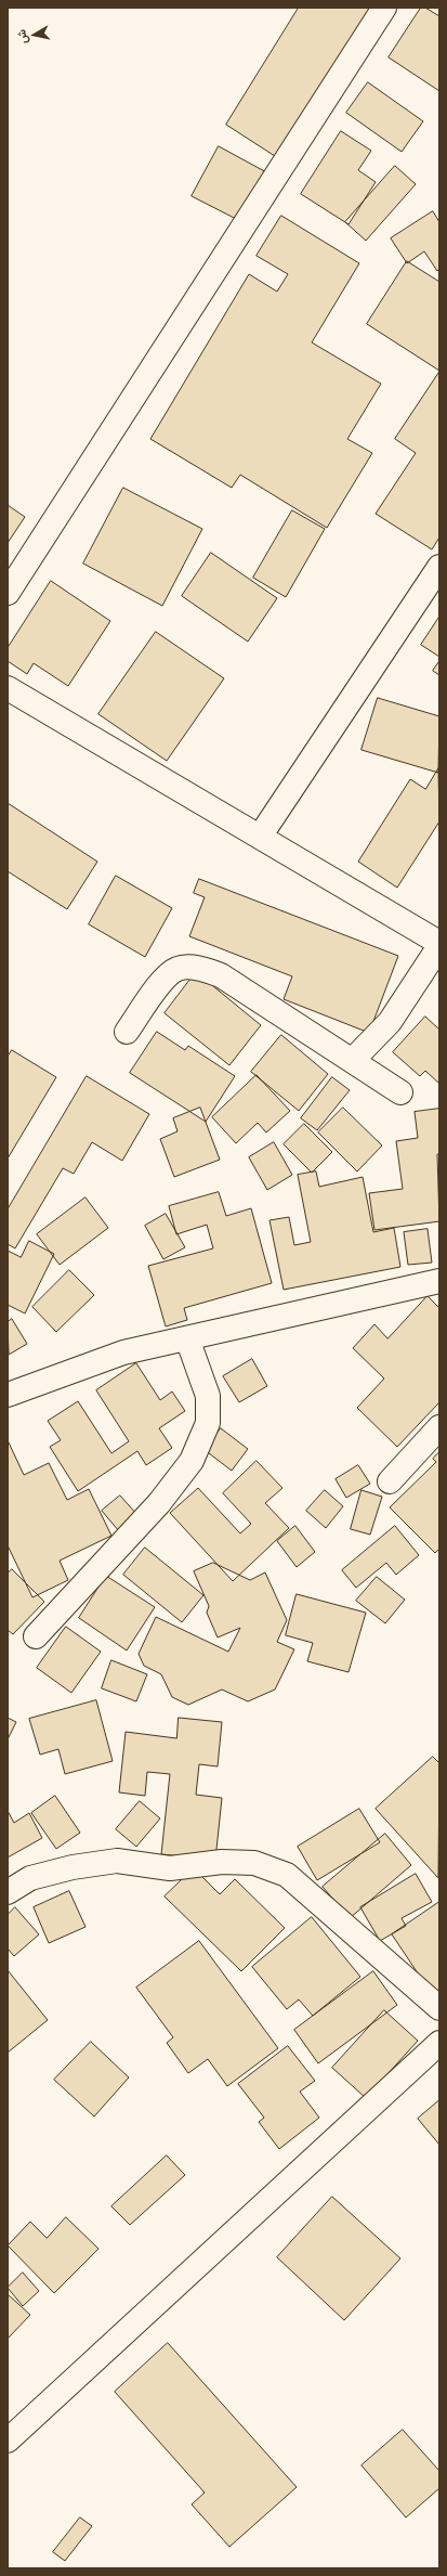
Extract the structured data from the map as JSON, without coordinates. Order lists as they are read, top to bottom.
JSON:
{
  "north": "left"
}
